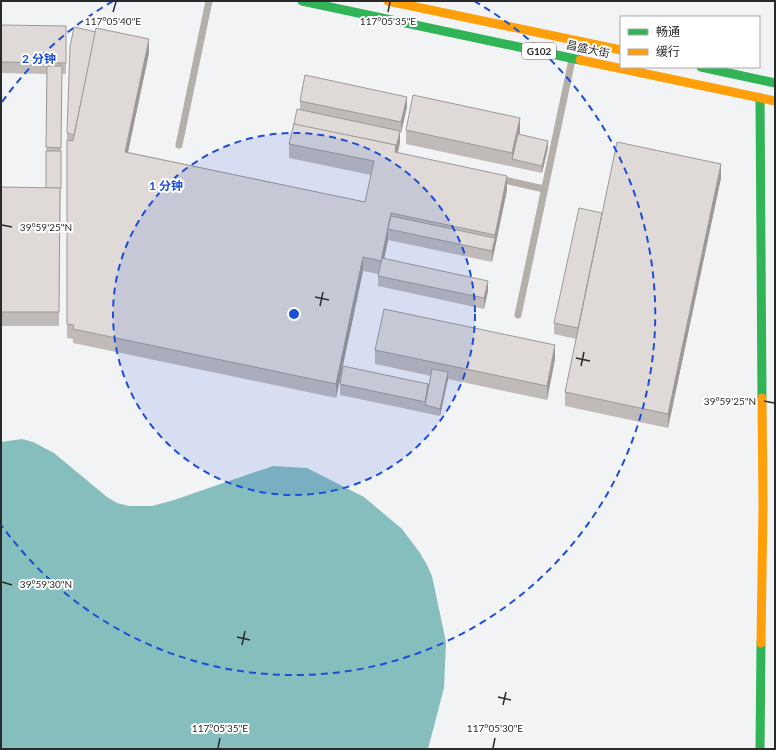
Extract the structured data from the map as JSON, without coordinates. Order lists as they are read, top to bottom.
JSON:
{
  "streets": {
    "main road": ["昌盛大街", "G102"]
  },
  "legend": ["畅通", "缓行"],
  "coordinates": [
    "117°05'40\"E",
    "117°05'35\"E",
    "39°59'25\"N",
    "39°59'30\"N",
    "117°05'30\"E"
  ],
  "rings": ["2 分钟", "1 分钟"]
}
